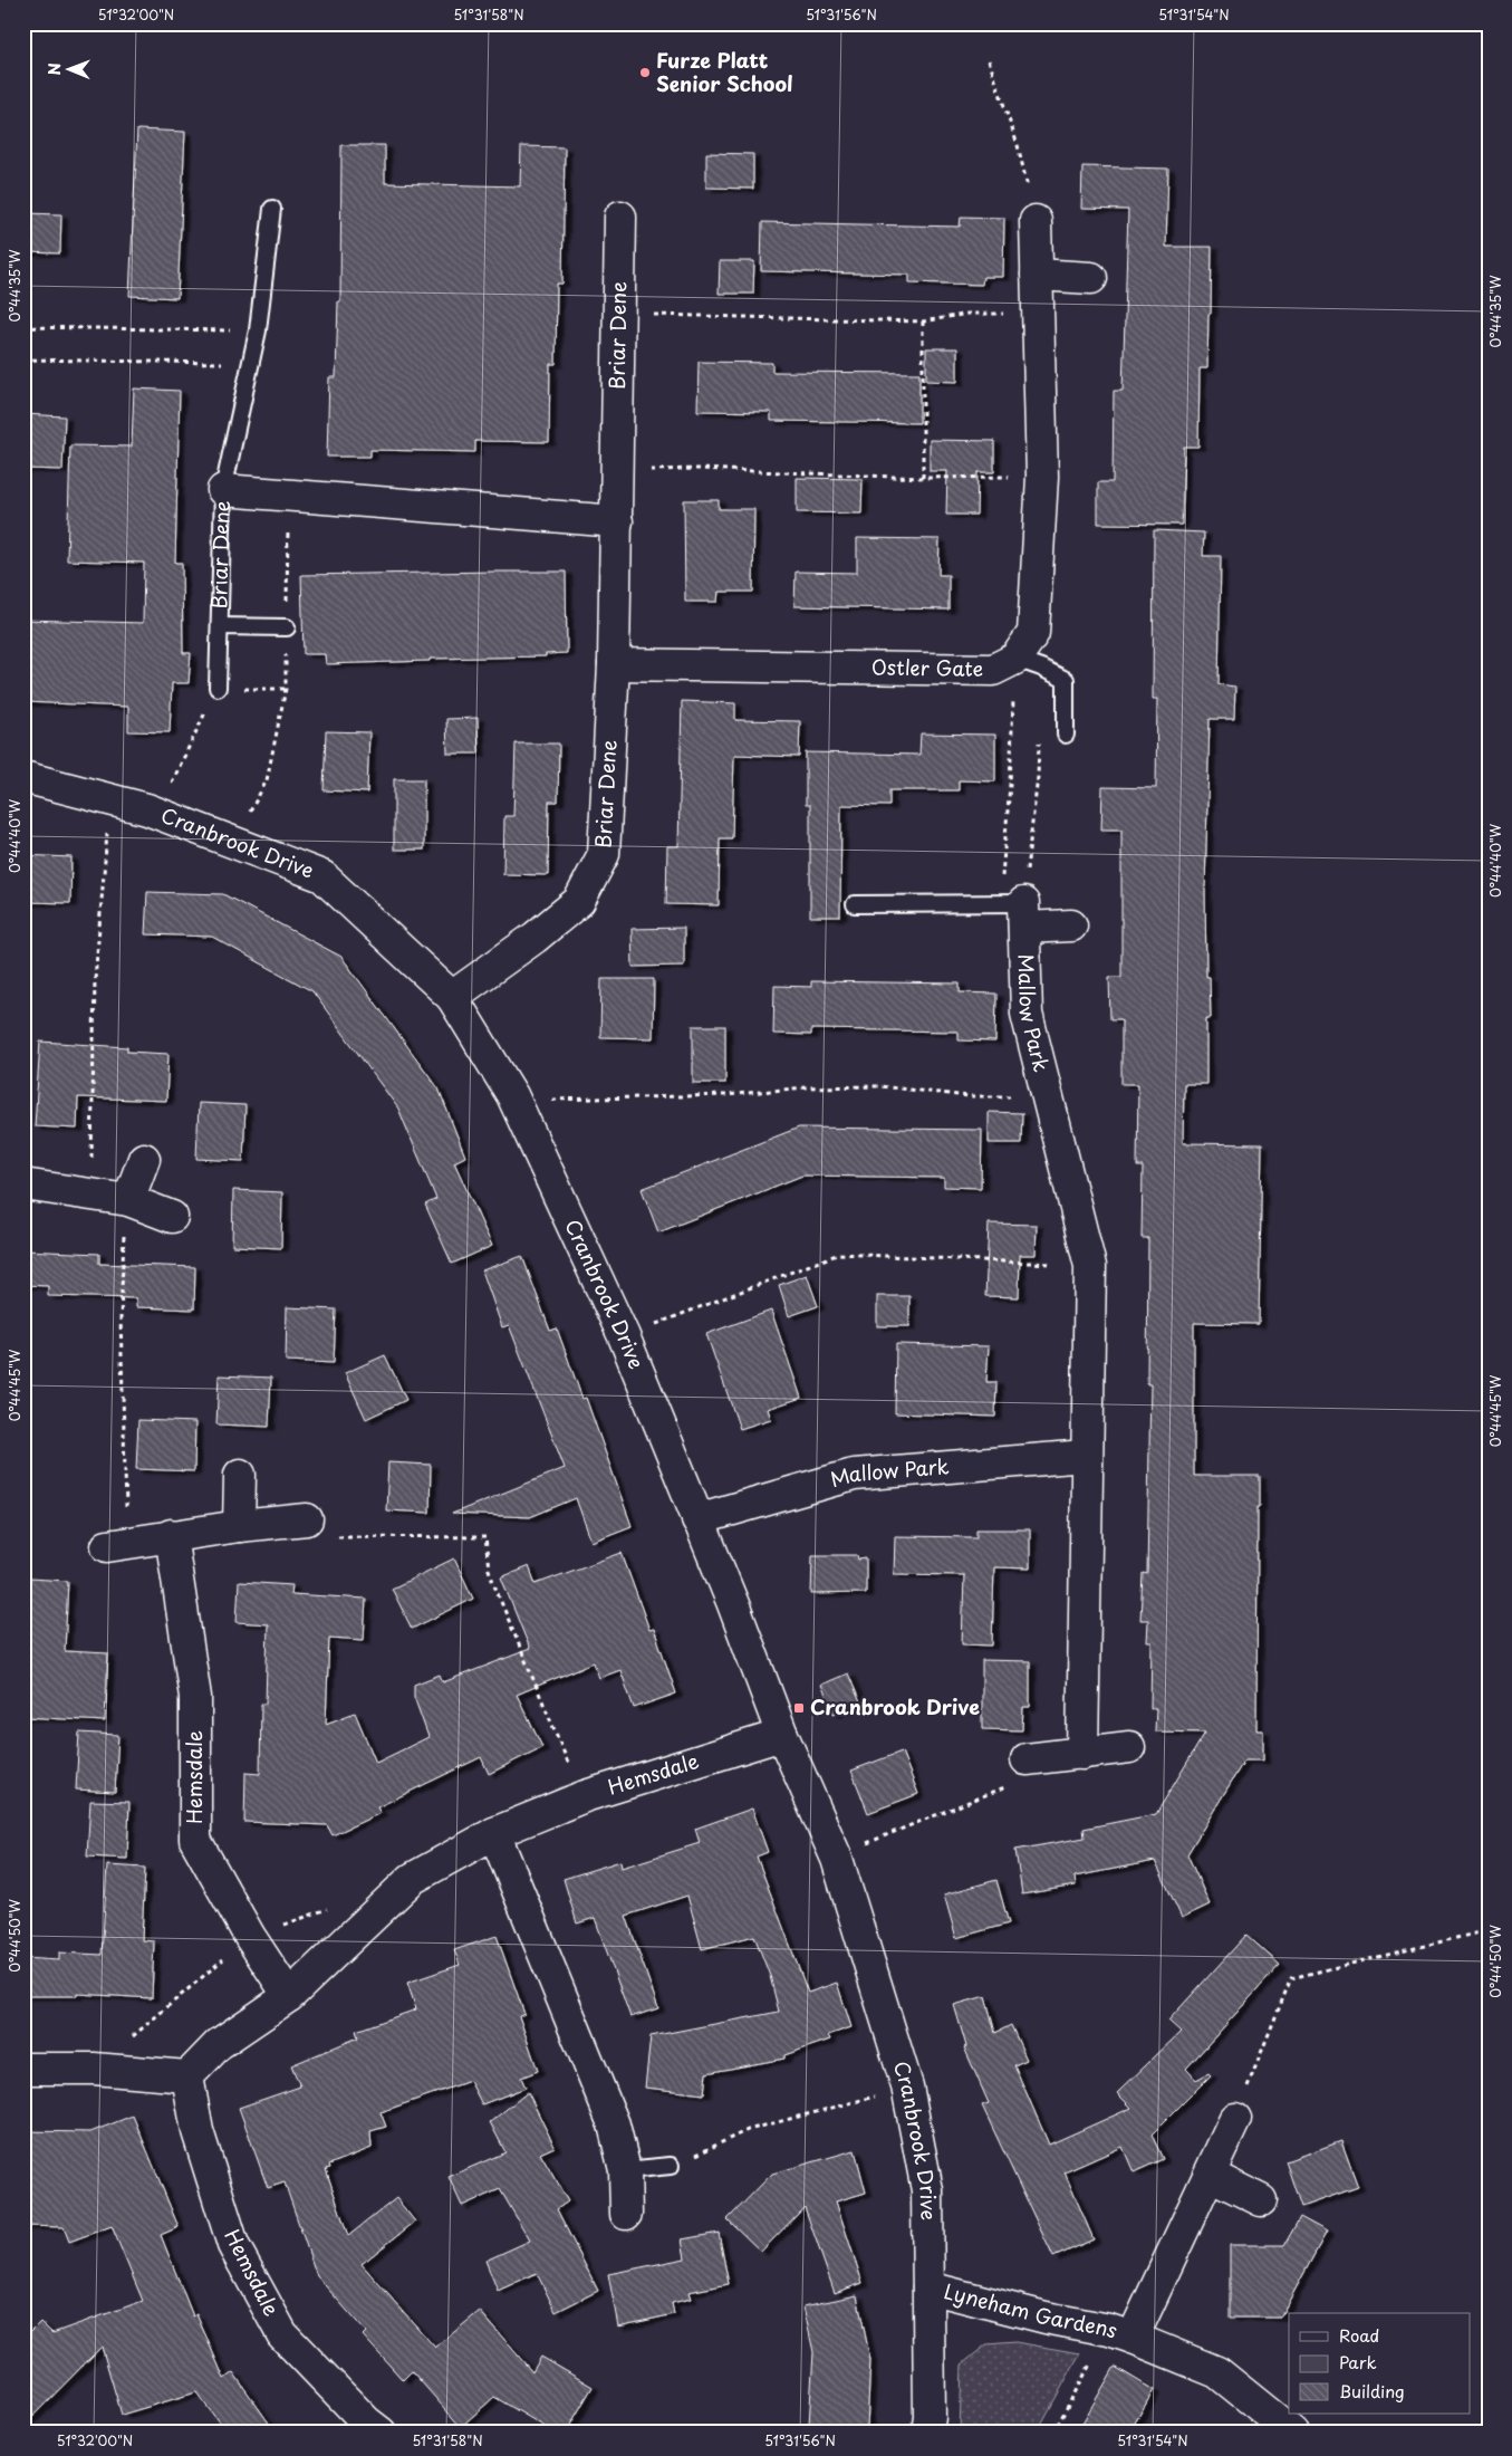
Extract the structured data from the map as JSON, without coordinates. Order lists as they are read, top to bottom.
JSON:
{
  "streets": {
    "street": [
      "Briar Dene",
      "Ostler Gate",
      "Cranbrook Drive",
      "Mallow Park",
      "Hemsdale",
      "Lyneham Gardens"
    ]
  },
  "crossings": [
    ["Briar Dene", "Ostler Gate"],
    ["Briar Dene", "Cranbrook Drive"],
    ["Cranbrook Drive", "Mallow Park"],
    ["Cranbrook Drive", "Hemsdale"],
    ["Cranbrook Drive", "Lyneham Gardens"]
  ],
  "places": {
    "other": ["Furze Platt Senior School"],
    "transit": ["Cranbrook Drive"]
  },
  "legend": ["Road", "Park", "Building"],
  "north": "left",
  "coordinates": [
    "51°32'00\"N",
    "51°31'58\"N",
    "51°31'56\"N",
    "51°31'54\"N",
    "0°44'35\"W",
    "0°44'40\"W",
    "0°44'45\"W",
    "0°44'50\"W"
  ]
}
